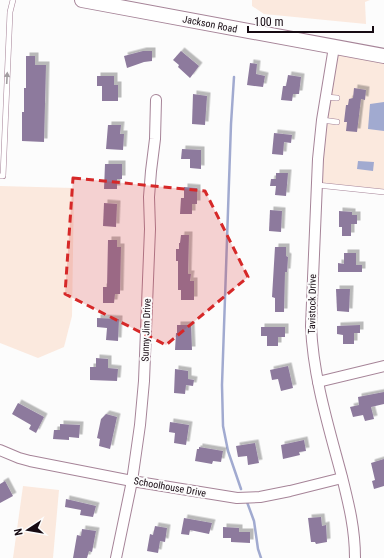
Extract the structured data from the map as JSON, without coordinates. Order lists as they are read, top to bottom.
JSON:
{
  "streets": {
    "street": [
      "Jackson Road",
      "Tavistock Drive",
      "Sunny Jim Drive",
      "Schoolhouse Drive"
    ]
  },
  "crossings": [
    ["Jackson Road", "Tavistock Drive"],
    ["Tavistock Drive", "Schoolhouse Drive"],
    ["Sunny Jim Drive", "Schoolhouse Drive"]
  ],
  "scale_bar": "100 m",
  "north": "left"
}
